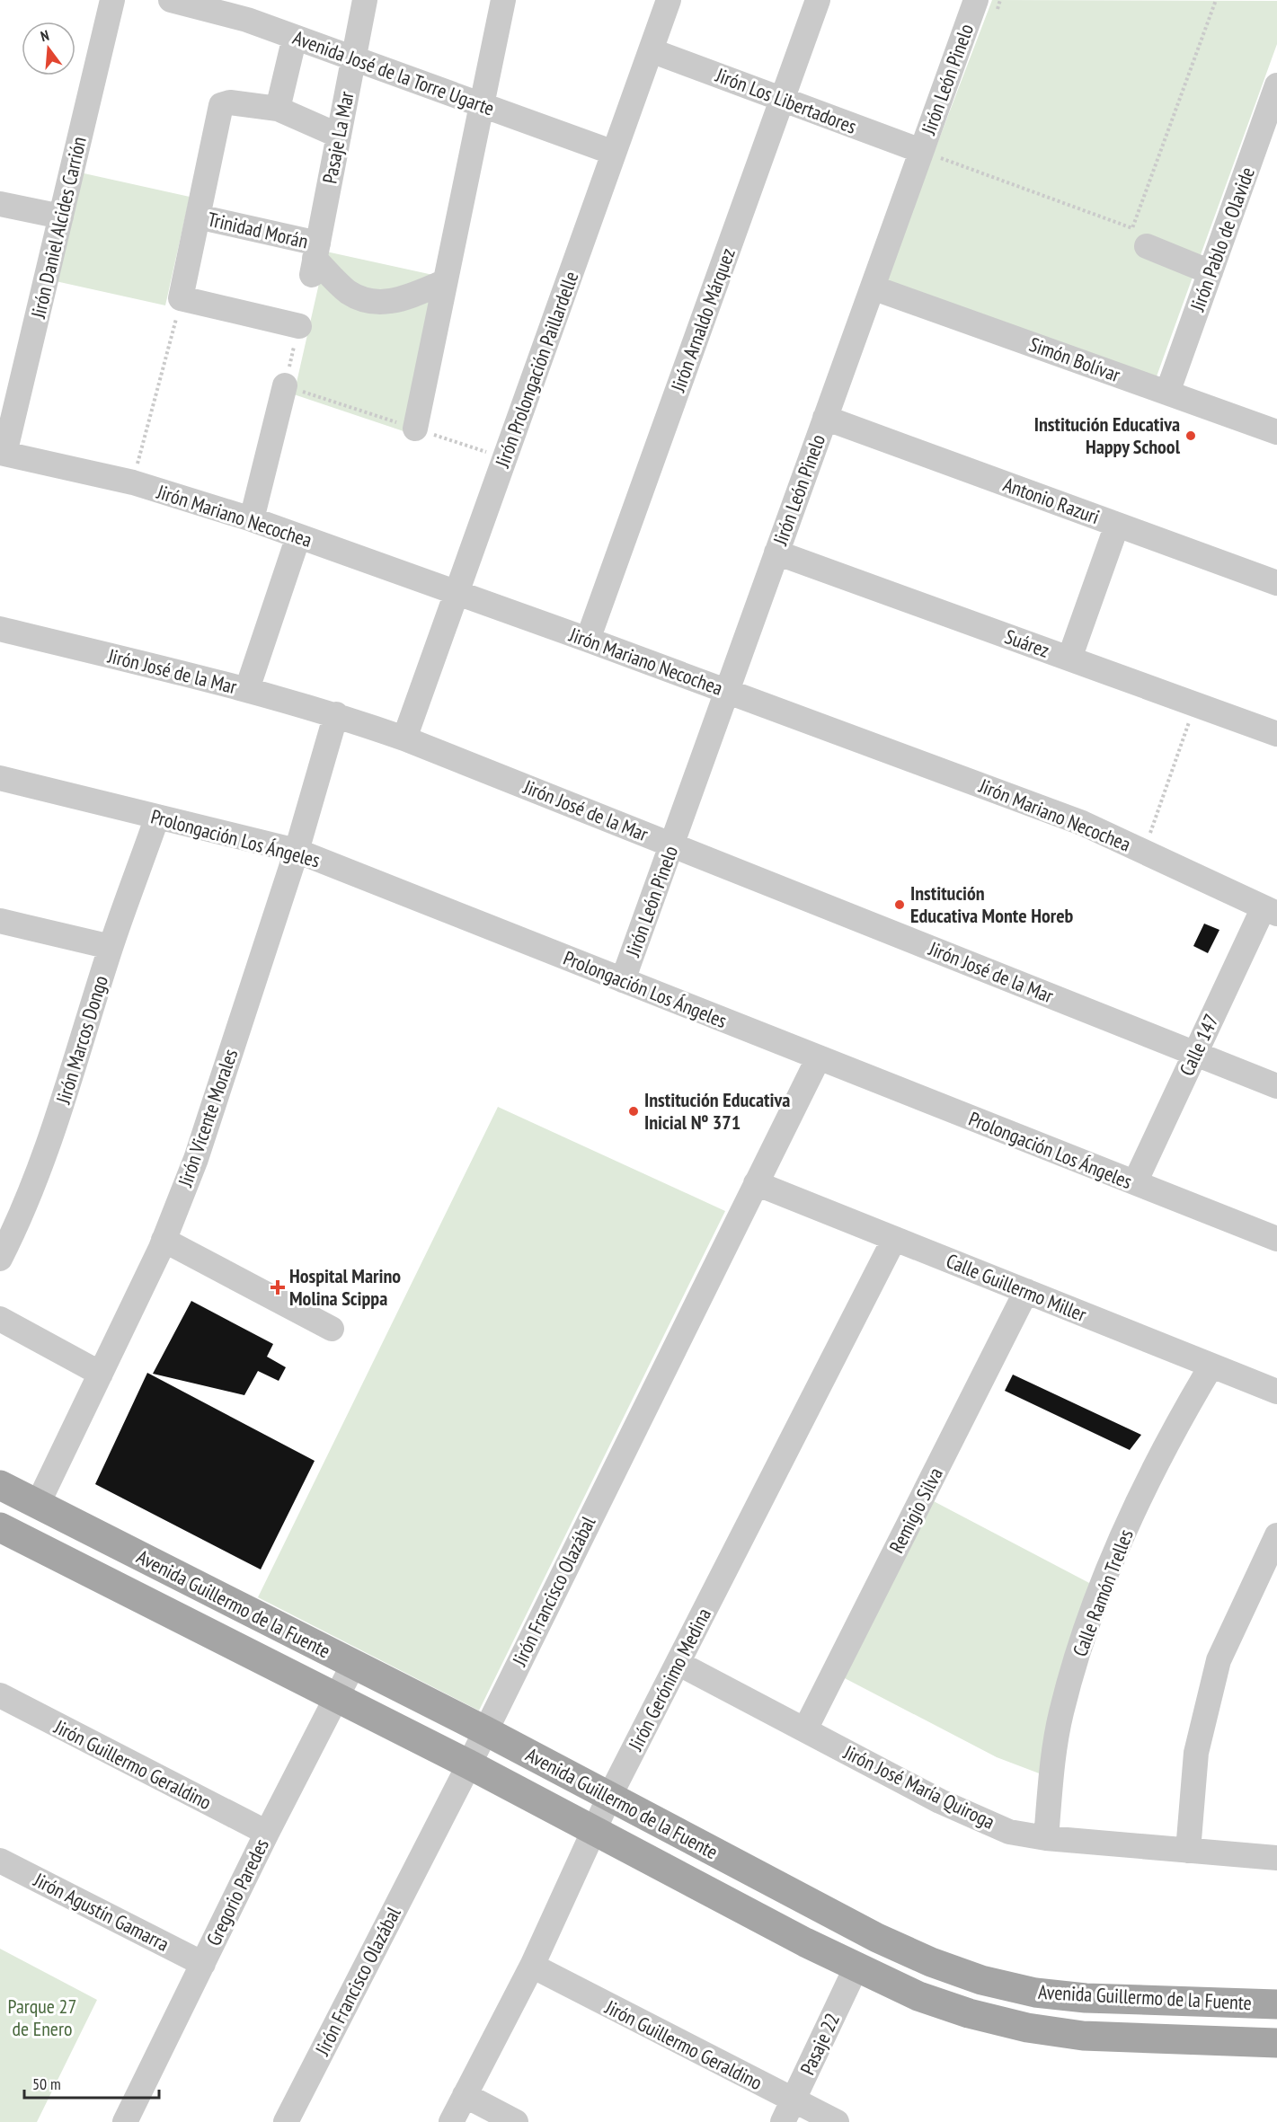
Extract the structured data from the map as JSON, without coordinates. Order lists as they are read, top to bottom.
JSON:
{
  "streets": {
    "main road": ["Avenida Guillermo de la Fuente"],
    "street": [
      "Avenida José de la Torre Ugarte",
      "Jirón León Pinelo",
      "Jirón Los Libertadores",
      "Pasaje La Mar",
      "Jirón Daniel Alcides Carrión",
      "Trinidad Morán",
      "Jirón Pablo de Olavide",
      "Jirón Arnaldo Márquez",
      "Simón Bolívar",
      "Jirón Prolongación Paillardelle",
      "Antonio Razuri",
      "Jirón Mariano Necochea",
      "Suárez",
      "Jirón José de la Mar",
      "Prolongación Los Ángeles",
      "Jirón Marcos Dongo",
      "Calle 147",
      "Jirón Vicente Morales",
      "Calle Guillermo Miller",
      "Remigio Silva",
      "Jirón Francisco Olazábal",
      "Calle Ramón Trelles",
      "Jirón Gerónimo Medina",
      "Jirón Guillermo Geraldino",
      "Jirón José María Quiroga",
      "Gregorio Paredes",
      "Jirón Agustín Gamarra",
      "Pasaje 22"
    ]
  },
  "crossings": [
    ["Avenida José de la Torre Ugarte", "Pasaje La Mar"],
    ["Avenida José de la Torre Ugarte", "Jirón Prolongación Paillardelle"],
    ["Jirón León Pinelo", "Jirón Los Libertadores"],
    ["Jirón León Pinelo", "Simón Bolívar"],
    ["Jirón León Pinelo", "Antonio Razuri"],
    ["Jirón León Pinelo", "Jirón Mariano Necochea"],
    ["Jirón León Pinelo", "Suárez"],
    ["Jirón León Pinelo", "Jirón José de la Mar"],
    ["Jirón León Pinelo", "Prolongación Los Ángeles"],
    ["Jirón Los Libertadores", "Jirón Arnaldo Márquez"],
    ["Jirón Los Libertadores", "Jirón Prolongación Paillardelle"],
    ["Pasaje La Mar", "Trinidad Morán"],
    ["Jirón Daniel Alcides Carrión", "Jirón Mariano Necochea"],
    ["Jirón Pablo de Olavide", "Simón Bolívar"],
    ["Jirón Arnaldo Márquez", "Jirón Mariano Necochea"],
    ["Jirón Prolongación Paillardelle", "Jirón Mariano Necochea"],
    ["Jirón Prolongación Paillardelle", "Jirón José de la Mar"],
    ["Jirón Mariano Necochea", "Calle 147"],
    ["Jirón José de la Mar", "Calle 147"],
    ["Jirón José de la Mar", "Jirón Vicente Morales"],
    ["Prolongación Los Ángeles", "Jirón Marcos Dongo"],
    ["Prolongación Los Ángeles", "Calle 147"],
    ["Prolongación Los Ángeles", "Jirón Vicente Morales"],
    ["Prolongación Los Ángeles", "Jirón Francisco Olazábal"],
    ["Jirón Vicente Morales", "Avenida Guillermo de la Fuente"],
    ["Calle Guillermo Miller", "Remigio Silva"],
    ["Calle Guillermo Miller", "Jirón Francisco Olazábal"],
    ["Calle Guillermo Miller", "Calle Ramón Trelles"],
    ["Calle Guillermo Miller", "Jirón Gerónimo Medina"],
    ["Remigio Silva", "Jirón José María Quiroga"],
    ["Jirón Francisco Olazábal", "Avenida Guillermo de la Fuente"],
    ["Calle Ramón Trelles", "Jirón José María Quiroga"],
    ["Avenida Guillermo de la Fuente", "Jirón Gerónimo Medina"],
    ["Avenida Guillermo de la Fuente", "Gregorio Paredes"],
    ["Avenida Guillermo de la Fuente", "Pasaje 22"],
    ["Jirón Gerónimo Medina", "Jirón Guillermo Geraldino"],
    ["Jirón Gerónimo Medina", "Jirón José María Quiroga"],
    ["Jirón Guillermo Geraldino", "Gregorio Paredes"],
    ["Jirón Guillermo Geraldino", "Pasaje 22"],
    ["Gregorio Paredes", "Jirón Agustín Gamarra"]
  ],
  "parks": ["Parque 27 de Enero"],
  "places": {
    "other": ["Institución Educativa Happy School", "Institución Educativa Monte Horeb", "Institución Educativa Inicial Nº 371"],
    "health": ["Hospital Marino Molina Scippa"]
  },
  "scale_bar": "50 m",
  "north": "top"
}
